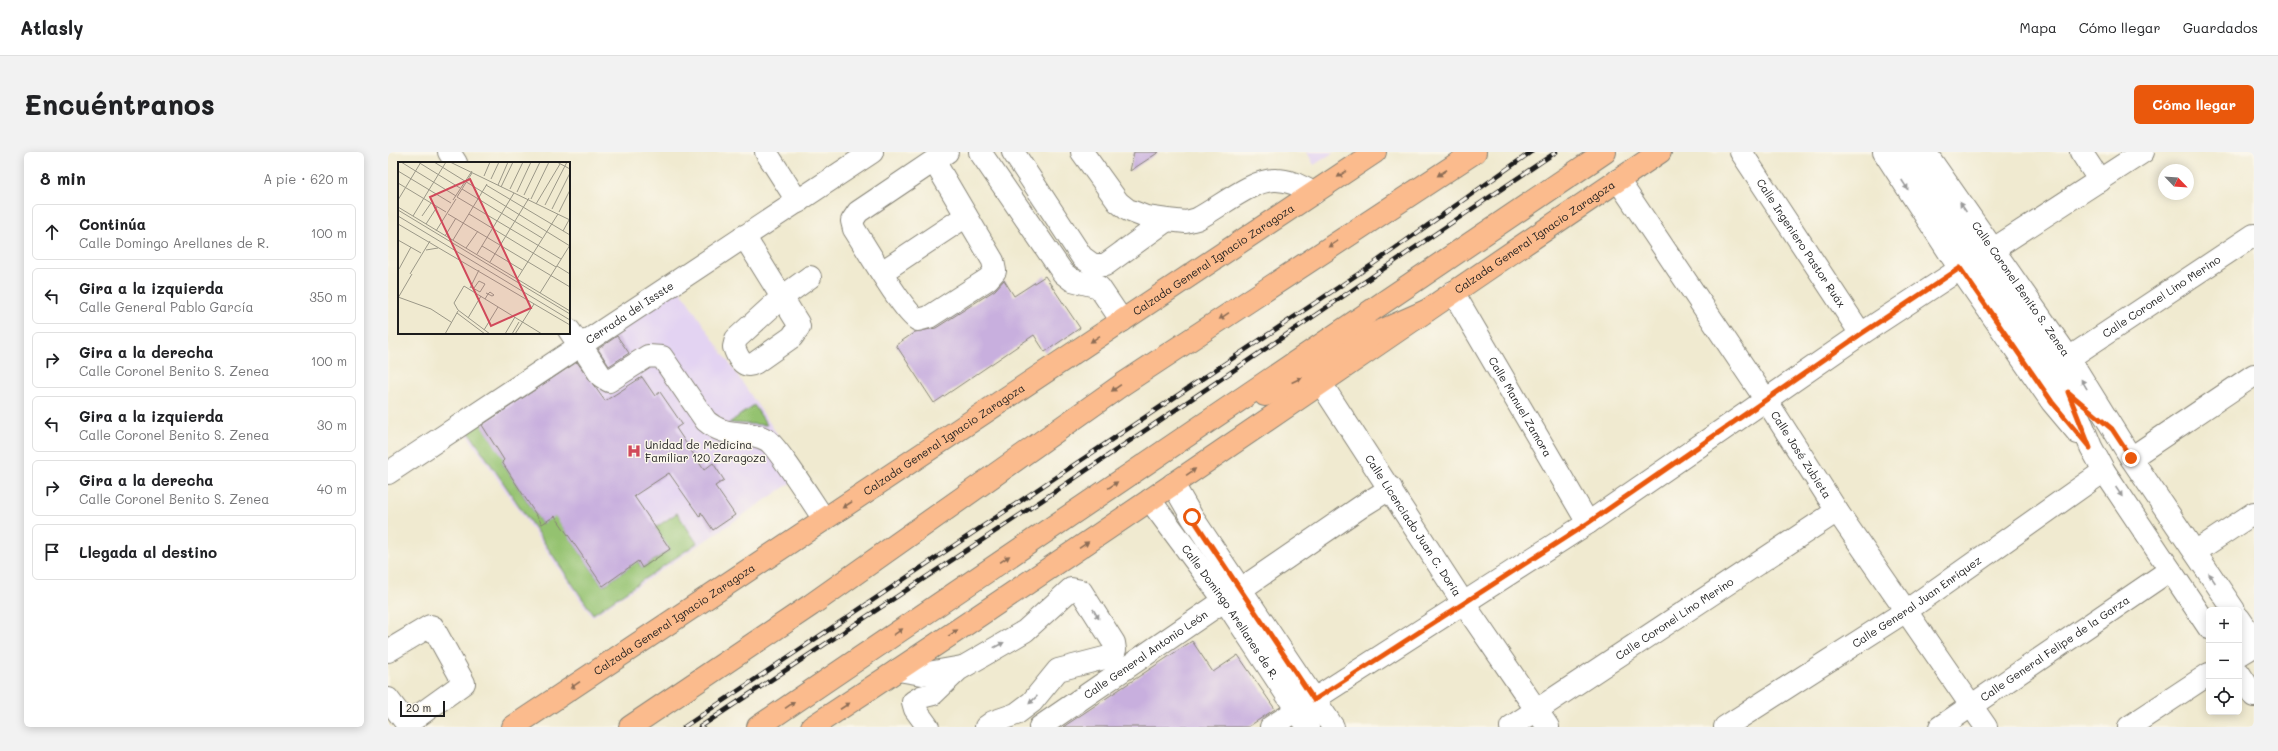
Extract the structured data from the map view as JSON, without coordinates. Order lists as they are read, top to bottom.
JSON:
{
  "streets": {
    "main road": ["Calzada General Ignacio Zaragoza"],
    "street": [
      "Calle Ingeniero Pastor Ruáx",
      "Calle Coronel Benito S. Zenea",
      "Calle Coronel Lino Merino",
      "Cerrada del Issste",
      "Calle Manuel Zamora",
      "Calle José Zubieta",
      "Calle Licenciado Juan C. Doria",
      "Calle General Juan Enríquez",
      "Calle Domingo Arellanes de R.",
      "Calle General Felipe de la Garza",
      "Calle General Antonio León"
    ]
  },
  "crossings": [
    ["Calzada General Ignacio Zaragoza", "Calle Manuel Zamora"],
    ["Calzada General Ignacio Zaragoza", "Calle José Zubieta"],
    ["Calzada General Ignacio Zaragoza", "Calle Licenciado Juan C. Doria"],
    ["Calzada General Ignacio Zaragoza", "Calle Domingo Arellanes de R."],
    ["Calle Coronel Benito S. Zenea", "Calle Coronel Lino Merino"],
    ["Calle Coronel Benito S. Zenea", "Calle General Juan Enríquez"],
    ["Calle Coronel Benito S. Zenea", "Calle General Felipe de la Garza"],
    ["Calle Coronel Lino Merino", "Calle José Zubieta"],
    ["Calle Coronel Lino Merino", "Calle Licenciado Juan C. Doria"],
    ["Calle José Zubieta", "Calle General Juan Enríquez"],
    ["Calle José Zubieta", "Calle General Felipe de la Garza"],
    ["Calle Licenciado Juan C. Doria", "Calle General Antonio León"],
    ["Calle Domingo Arellanes de R.", "Calle General Antonio León"]
  ],
  "places": {
    "hospital": ["Unidad de Medicina Familiar 120 Zaragoza"]
  },
  "scale_bar": "20 m",
  "north": "bottom right",
  "page": {
    "header": "Atlasly",
    "nav": ["Mapa", "Cómo llegar", "Guardados"],
    "buttons": "Cómo llegar",
    "title": "Encuéntranos",
    "heading": ["8 min", "A pie · 620 m"],
    "list": [
      ["Continúa", "Calle Domingo Arellanes de R.", "100 m"],
      ["Gira a la izquierda", "Calle General Pablo García", "350 m"],
      ["Gira a la derecha", "Calle Coronel Benito S. Zenea", "100 m"],
      ["Gira a la izquierda", "Calle Coronel Benito S. Zenea", "30 m"],
      ["Gira a la derecha", "Calle Coronel Benito S. Zenea", "40 m"],
      "Llegada al destino"
    ],
    "map_buttons": ["+", "−"],
    "scale": "20 m"
  }
}
